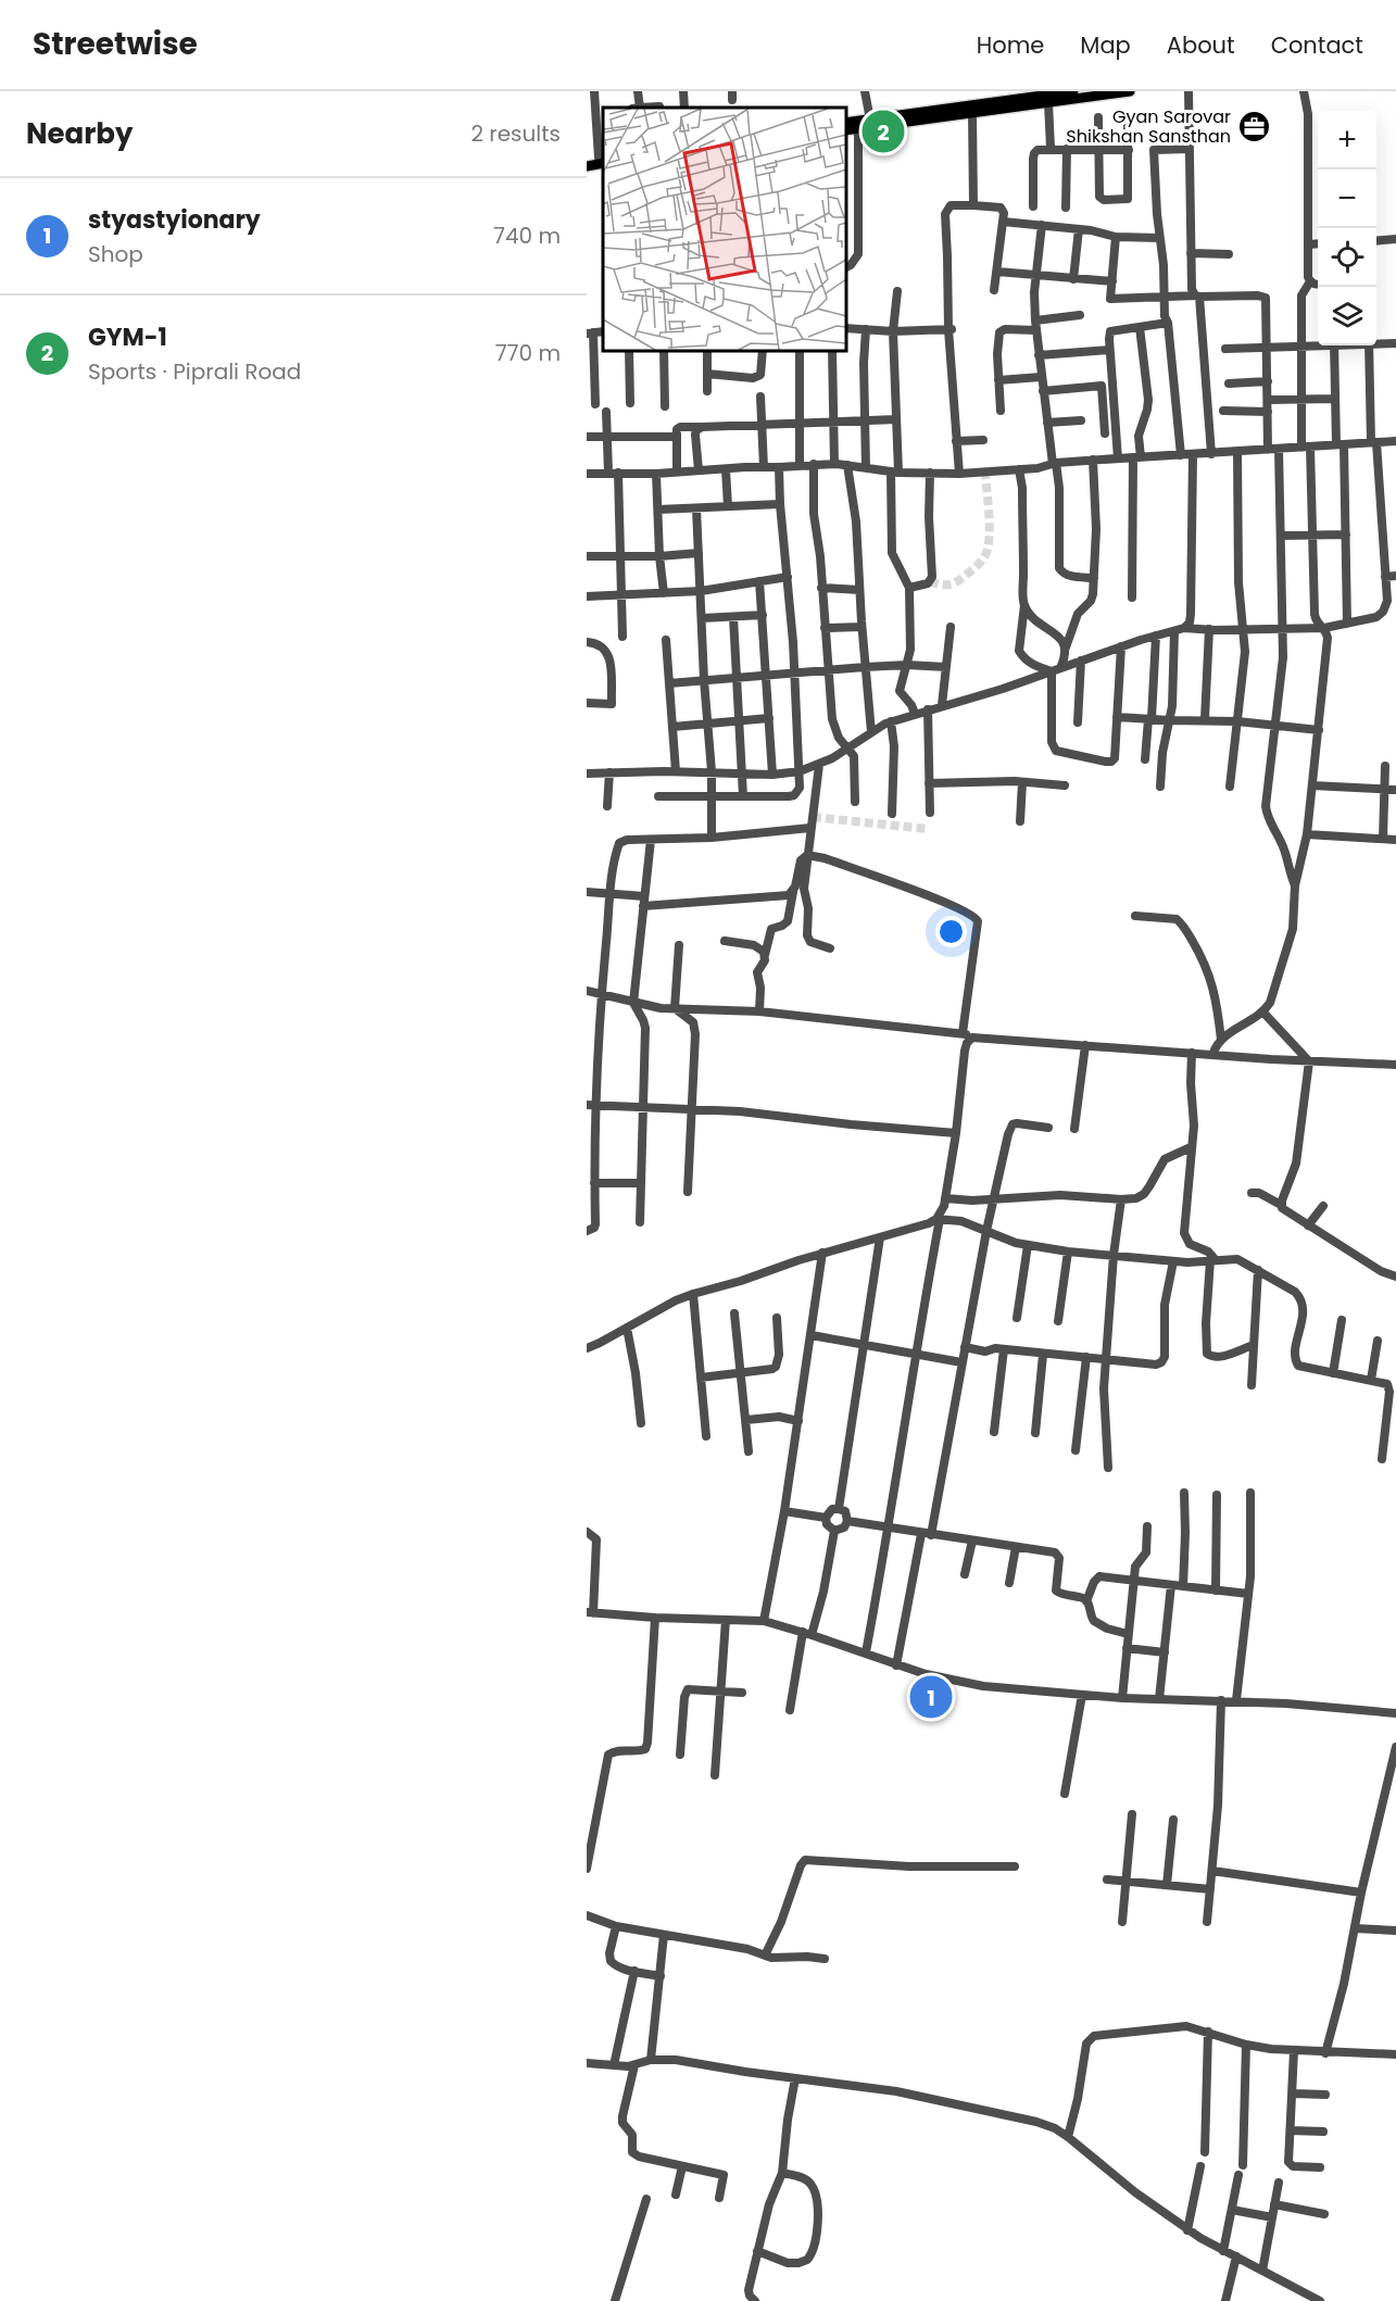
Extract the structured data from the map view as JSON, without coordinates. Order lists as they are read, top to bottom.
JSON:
{
  "places": {
    "office": ["Gyan Sarovar Shikshan Sansthan"]
  },
  "page": {
    "header": "Streetwise",
    "nav": [
      "Home",
      "Map",
      "About",
      "Contact"
    ],
    "heading": ["Nearby", "2 results"],
    "pins": ["2", "1"],
    "map_buttons": ["+", "−"],
    "list": [
      {
        "mark": "1",
        "name": "styastyionary",
        "note": "Shop",
        "value": "740 m"
      },
      {
        "mark": "2",
        "name": "GYM-1",
        "note": "Sports · Piprali Road",
        "value": "770 m"
      }
    ]
  }
}
